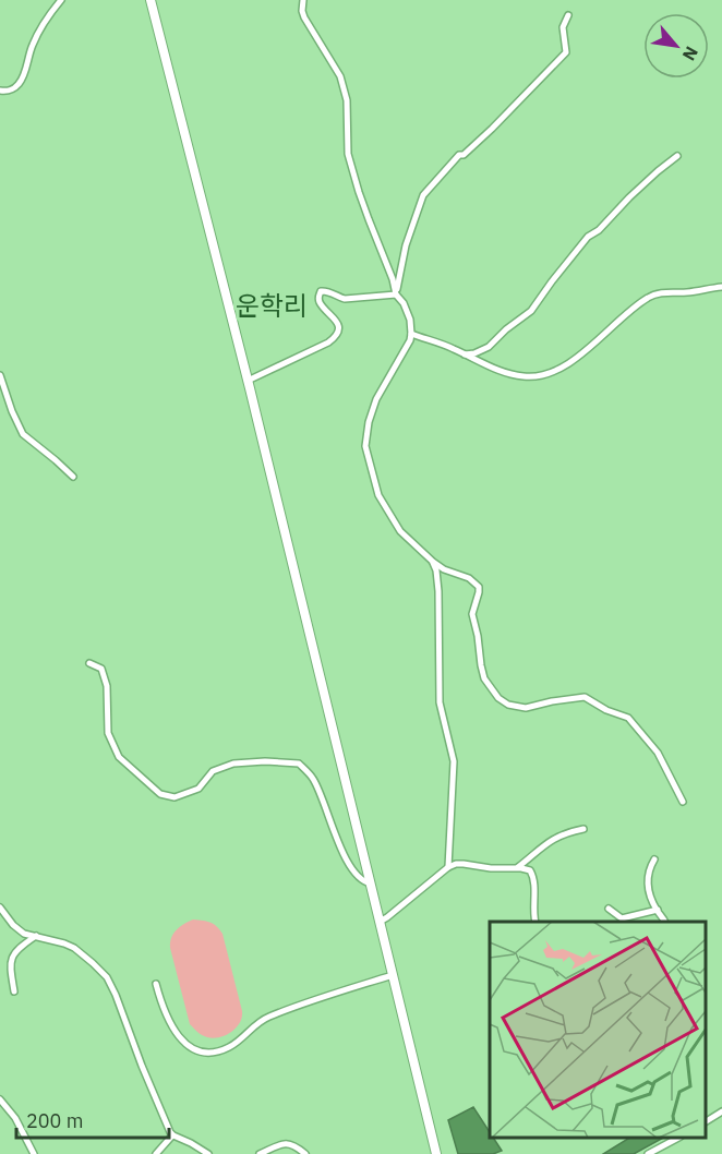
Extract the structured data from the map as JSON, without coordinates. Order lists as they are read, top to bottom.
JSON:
{
  "districts": ["운학리"],
  "scale_bar": "200 m",
  "north": "bottom right"
}
